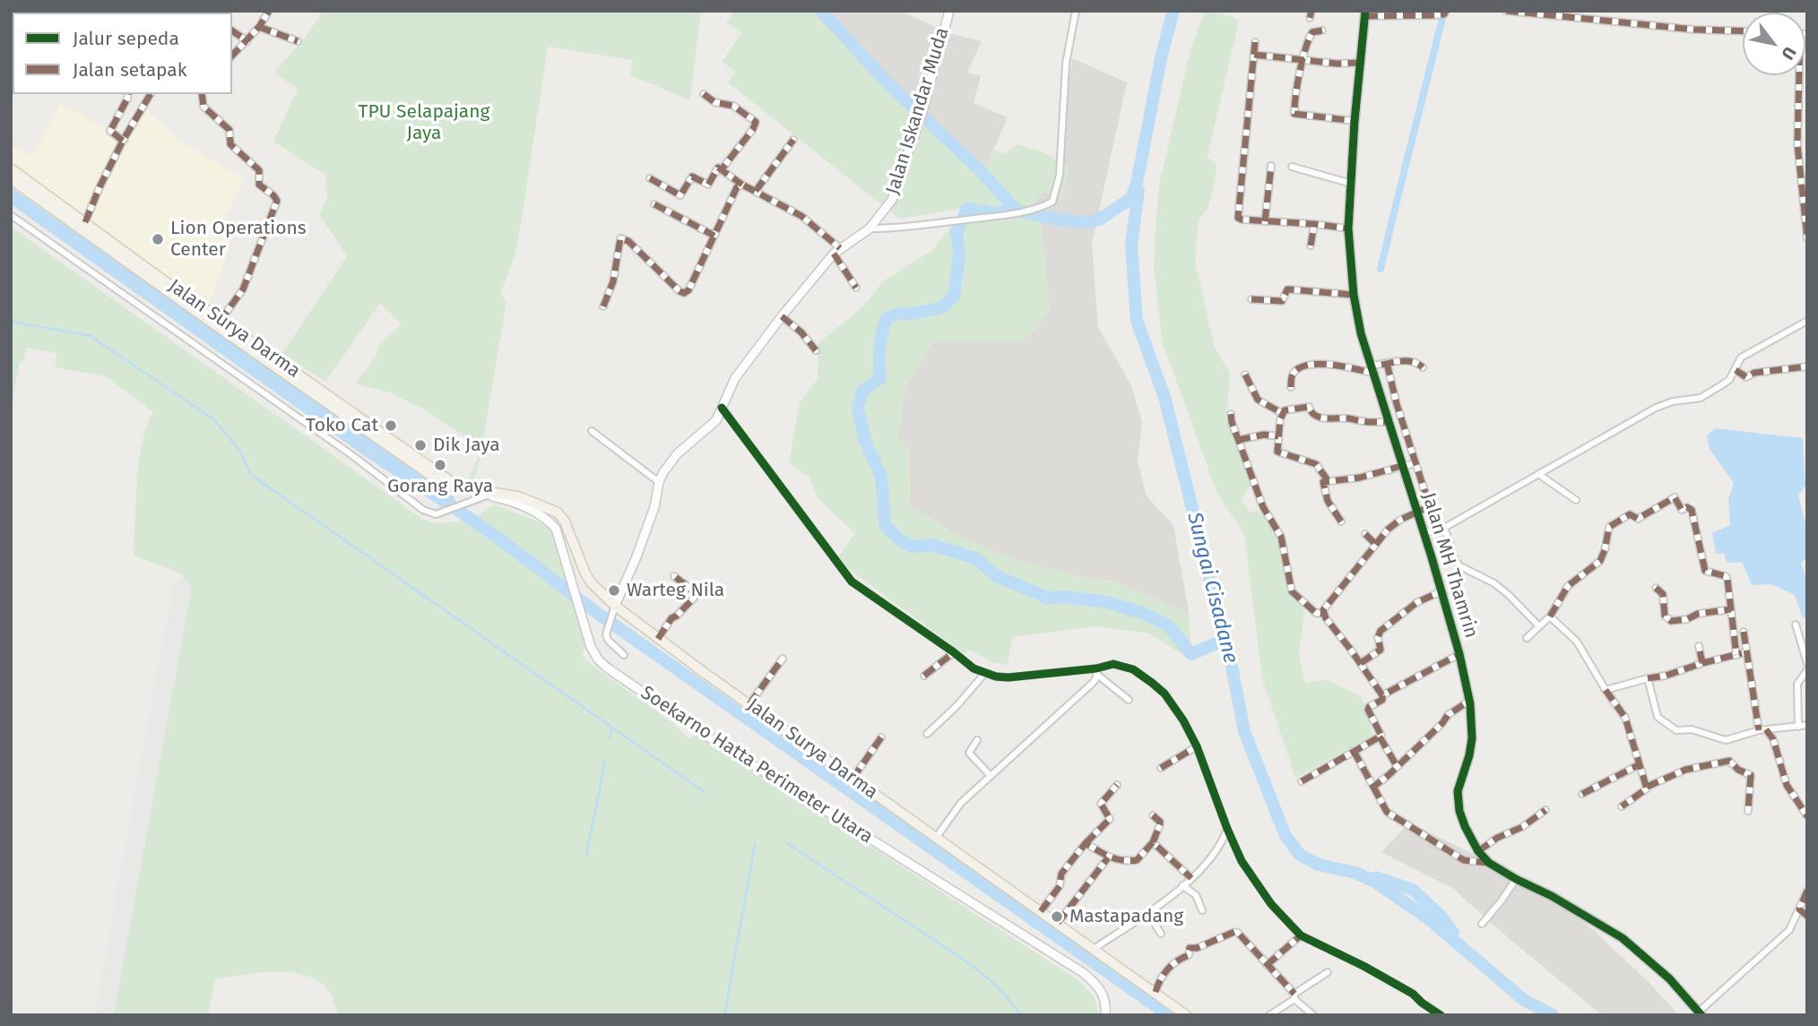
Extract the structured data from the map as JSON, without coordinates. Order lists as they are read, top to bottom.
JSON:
{
  "streets": {
    "main road": ["Jalan Surya Darma"],
    "street": ["Jalan Iskandar Muda", "Jalan MH Thamrin", "Soekarno Hatta Perimeter Utara"]
  },
  "crossings": [
    ["Jalan Iskandar Muda", "Jalan Surya Darma"],
    ["Jalan Surya Darma", "Soekarno Hatta Perimeter Utara"]
  ],
  "water": ["Sungai Cisadane"],
  "parks": ["TPU Selapajang Jaya"],
  "places": [
    "Lion Operations Center",
    "Toko Cat",
    "Dik Jaya",
    "Gorang Raya",
    "Warteg Nila",
    "Mastapadang"
  ],
  "legend": ["Jalur sepeda", "Jalan setapak"],
  "north": "bottom right"
}
